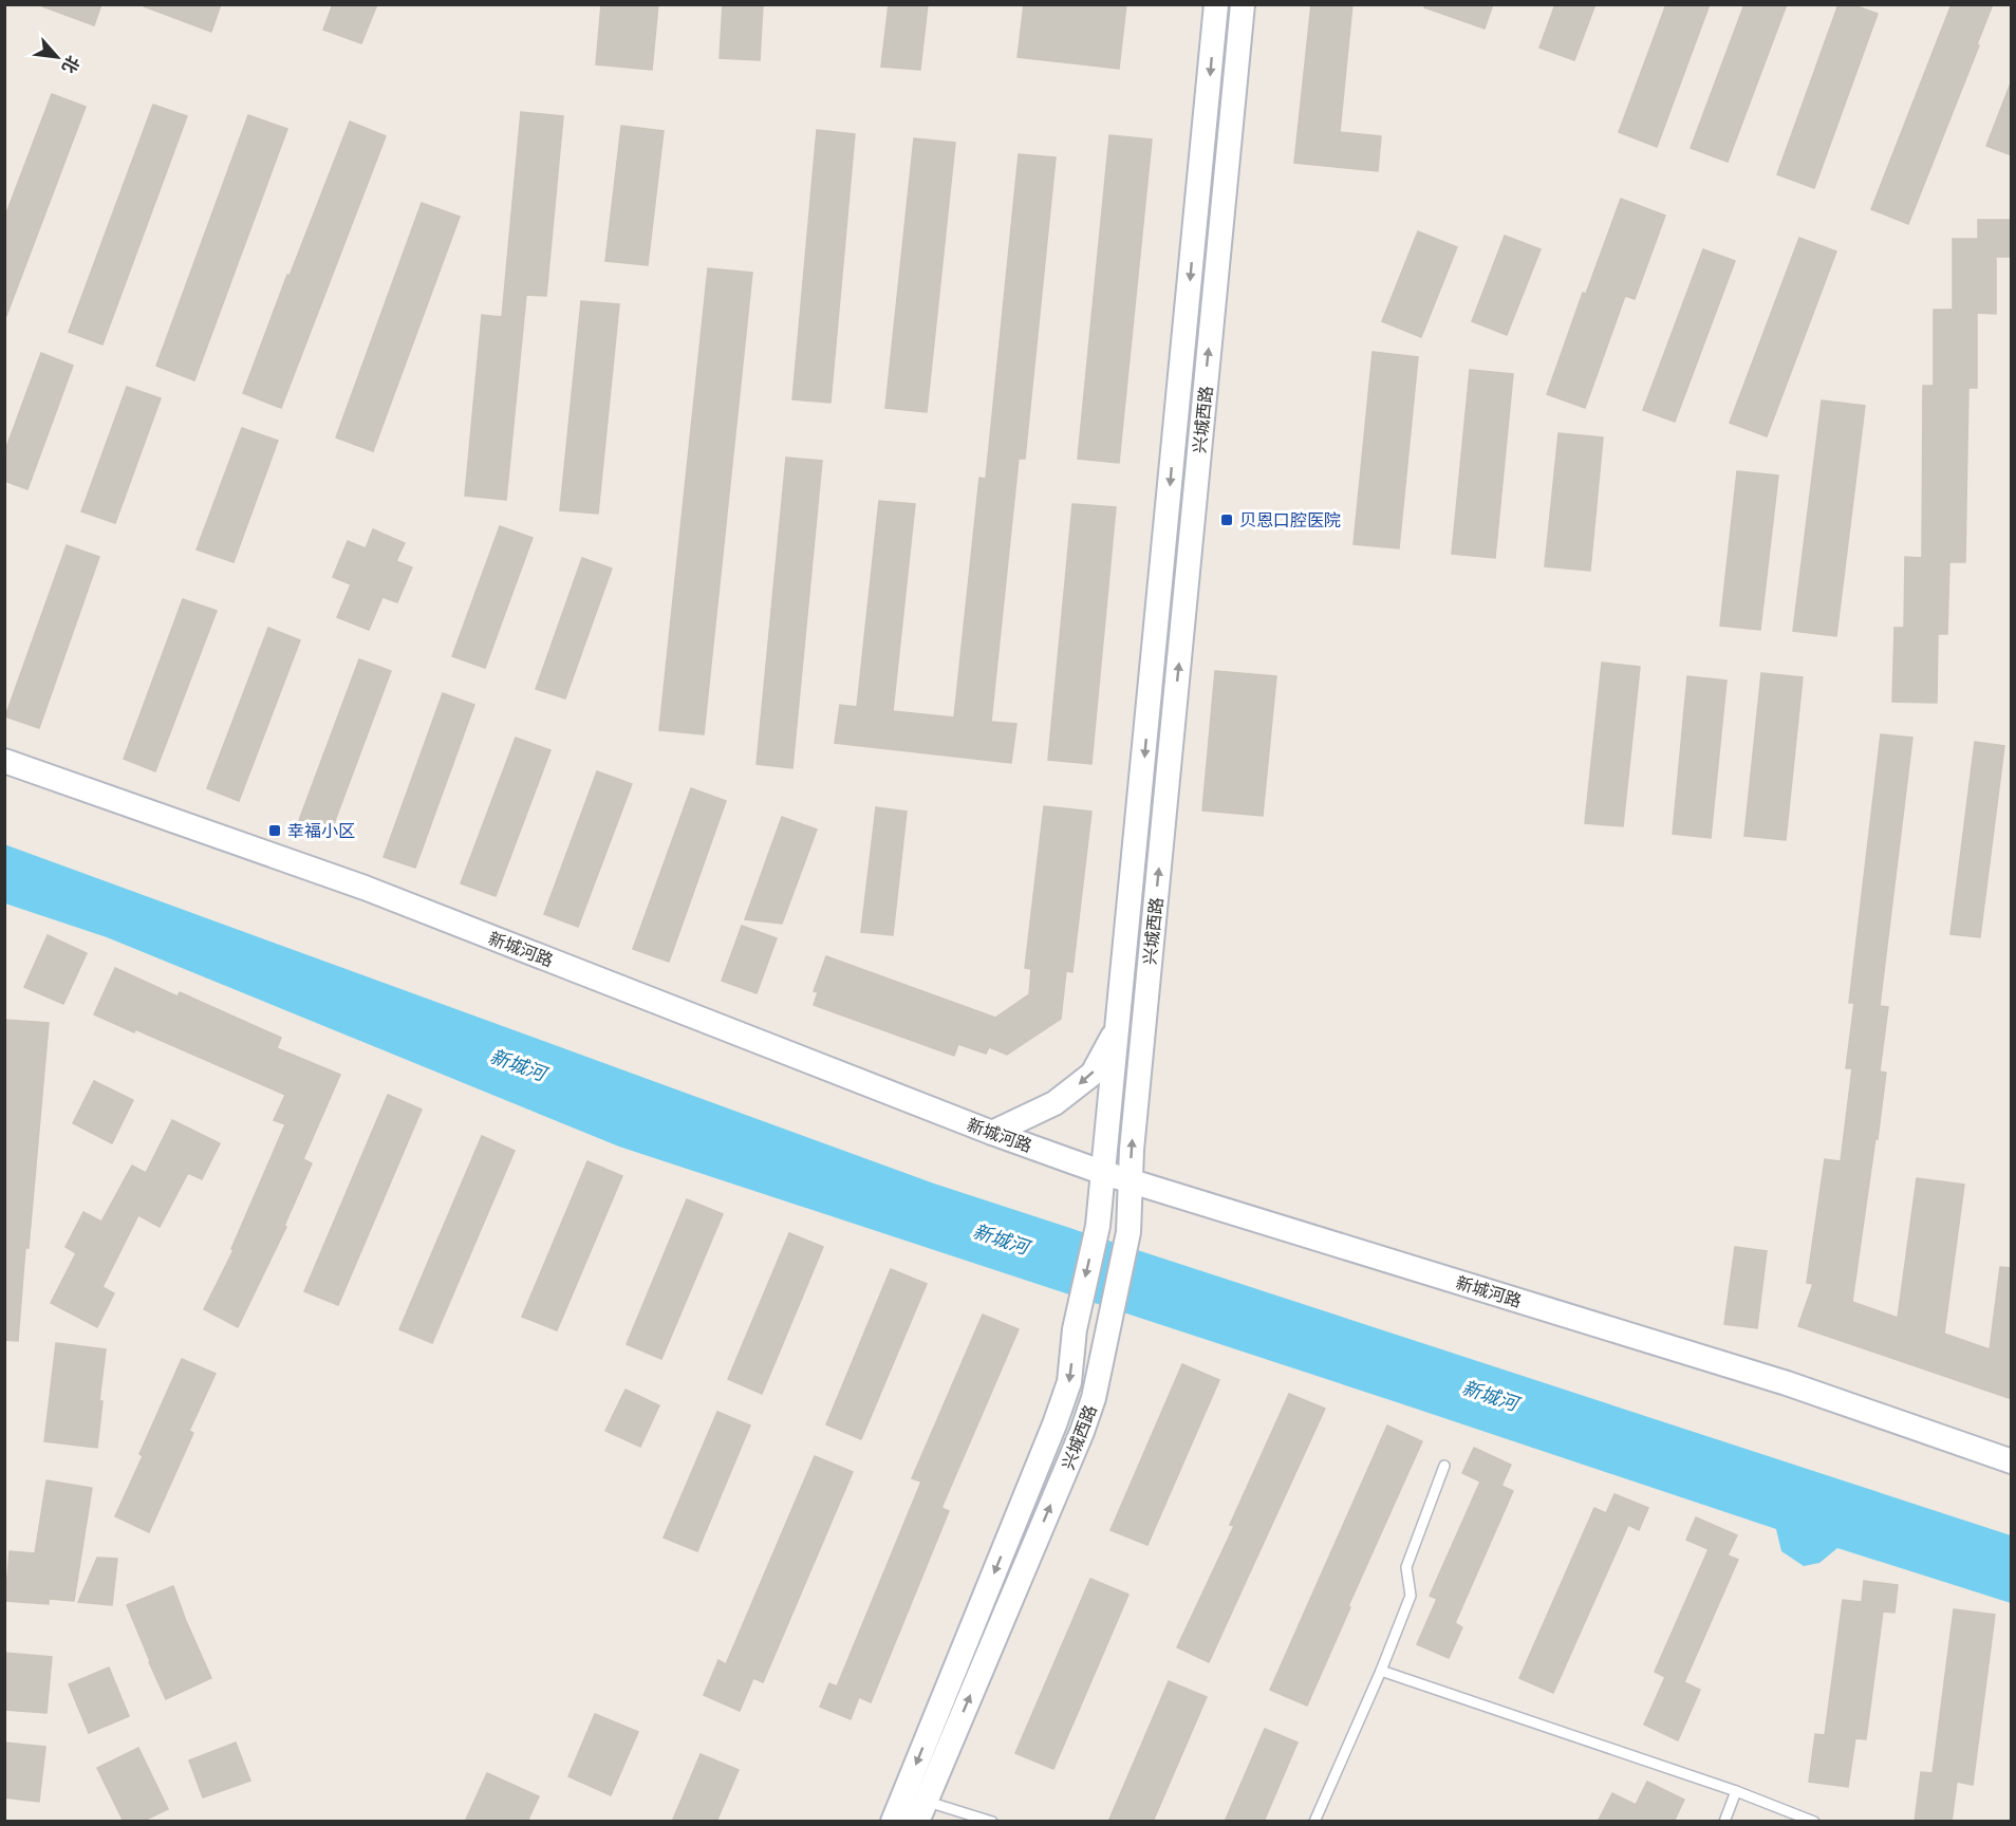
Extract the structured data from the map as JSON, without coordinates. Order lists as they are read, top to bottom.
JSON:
{
  "streets": {
    "street": ["兴城西路", "新城河路"]
  },
  "crossings": [
    ["兴城西路", "新城河路"]
  ],
  "water": ["新城河"],
  "places": {
    "transit": ["贝恩口腔医院", "幸福小区"]
  },
  "north": "bottom right"
}
